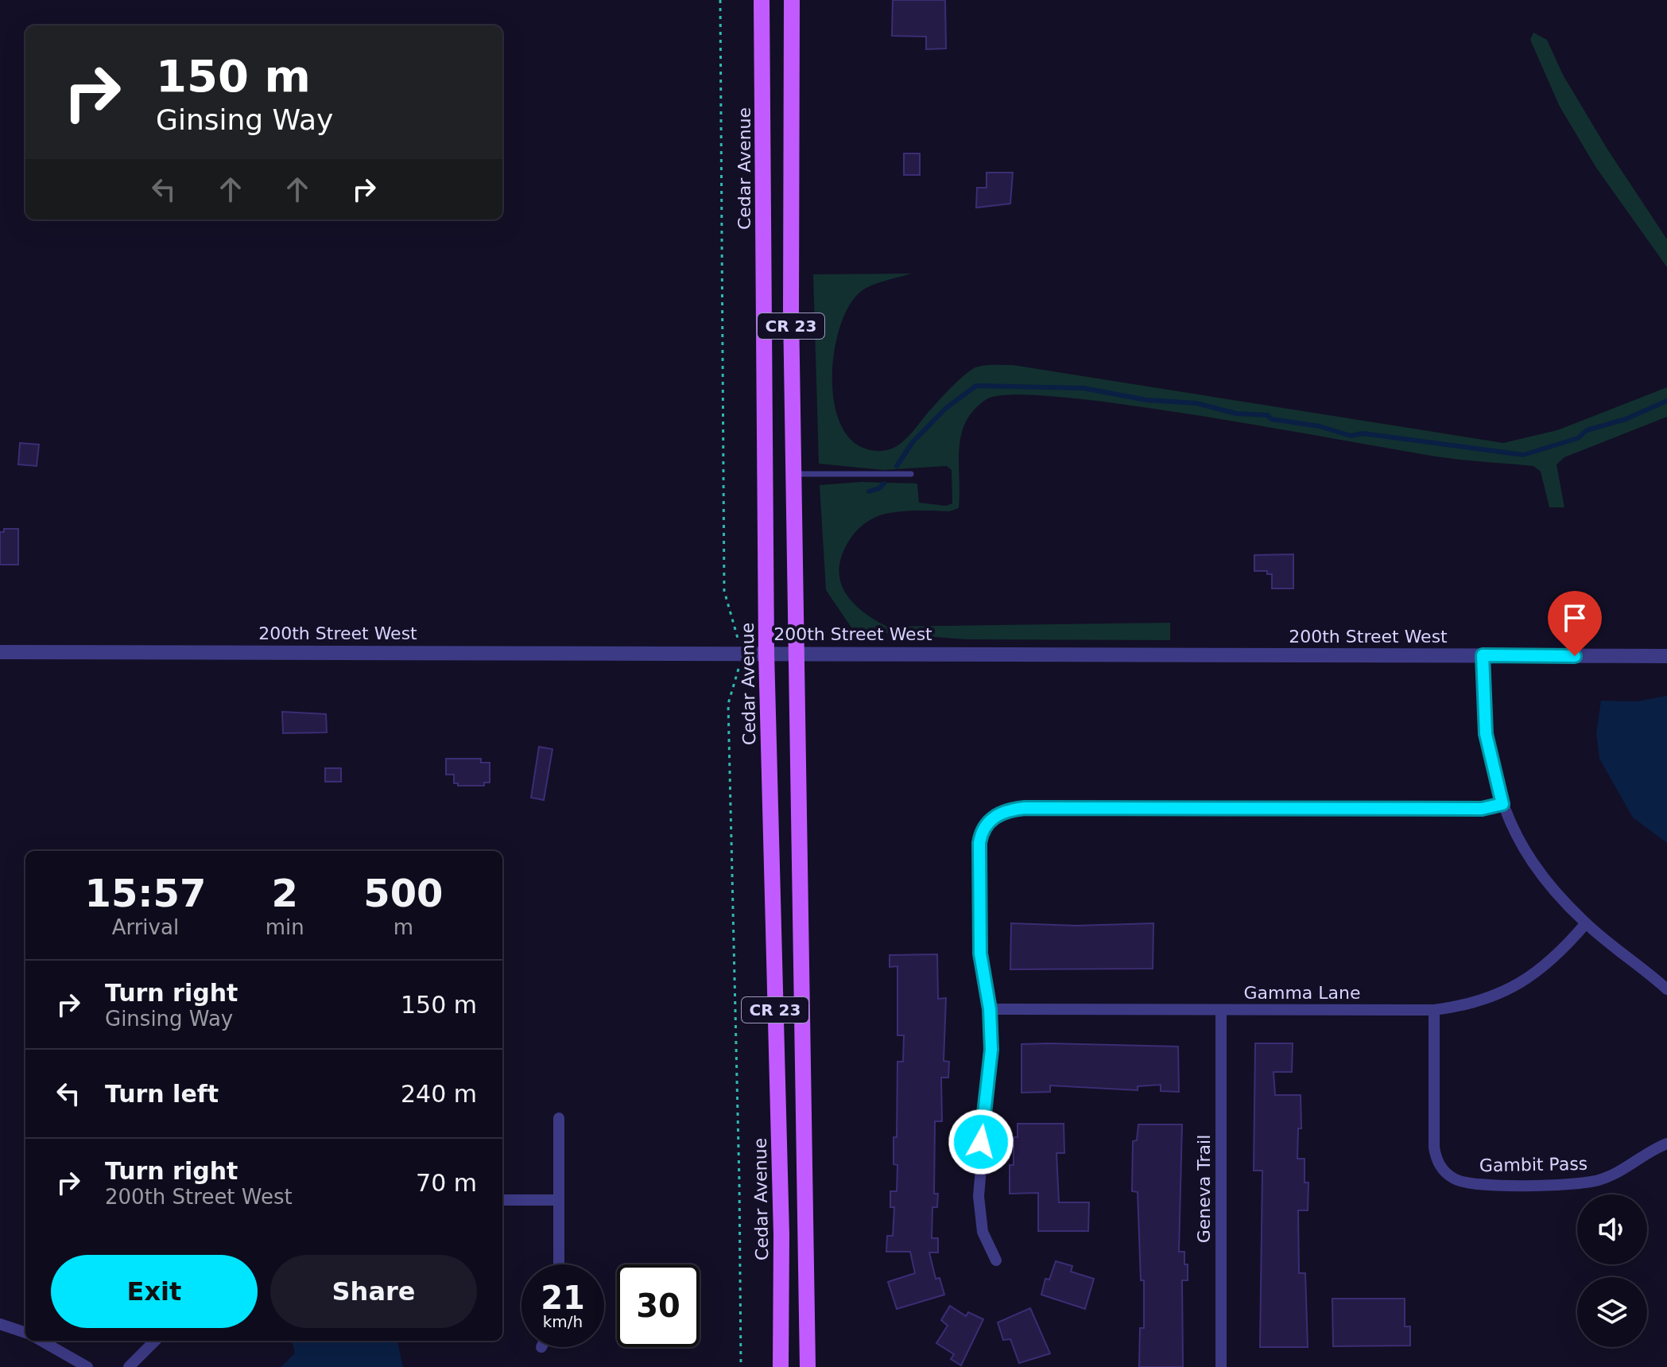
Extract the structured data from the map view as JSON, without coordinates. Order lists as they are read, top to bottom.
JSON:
{
  "streets": {
    "main road": ["Cedar Avenue", "CR 23"],
    "street": [
      "200th Street West",
      "Gamma Lane",
      "Gambit Pass",
      "Geneva Trail"
    ]
  },
  "crossings": [
    ["Cedar Avenue", "200th Street West"],
    ["CR 23", "200th Street West"],
    ["Gamma Lane", "Gambit Pass"],
    ["Gamma Lane", "Geneva Trail"]
  ],
  "page": {
    "turn": ["150 m", "Ginsing Way"],
    "eta": [
      "15:57",
      "Arrival",
      "2",
      "min",
      "500",
      "m"
    ],
    "list": [
      {
        "name": "Turn right",
        "note": "Ginsing Way",
        "value": "150 m"
      },
      {
        "name": "Turn left",
        "value": "240 m"
      },
      {
        "name": "Turn right",
        "note": "200th Street West",
        "value": "70 m"
      }
    ],
    "buttons": ["Exit", "Share"],
    "speed": "21 km/h",
    "limit": "30"
  }
}
